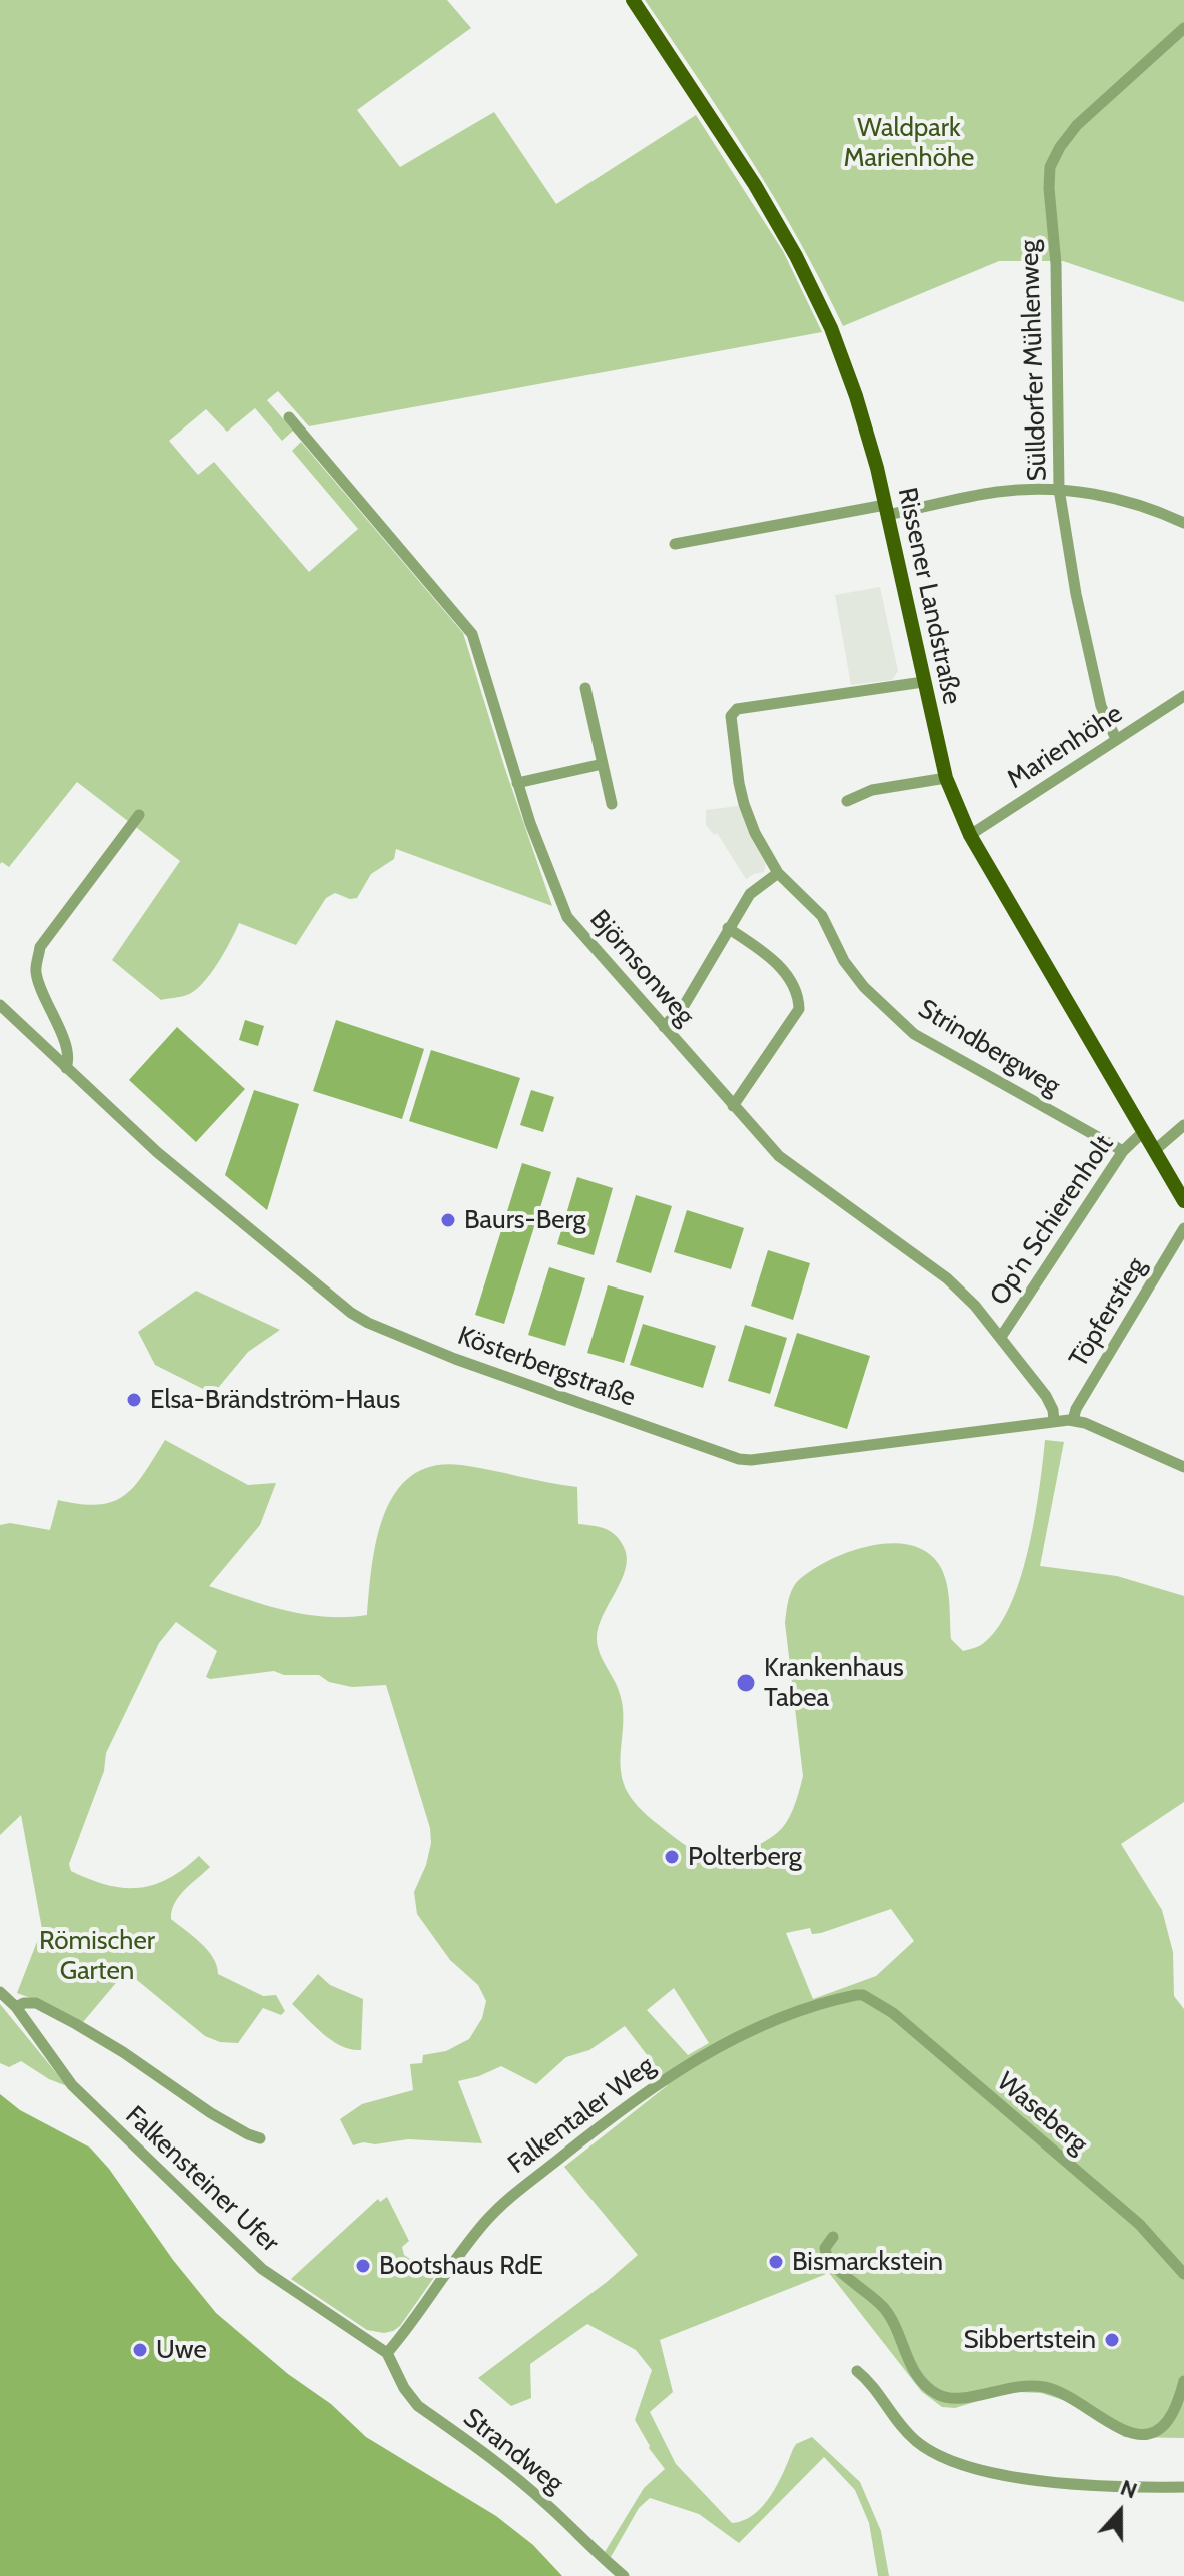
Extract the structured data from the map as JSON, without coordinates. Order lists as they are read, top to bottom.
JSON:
{
  "streets": {
    "main road": ["Rissener Landstraße"],
    "street": [
      "Sülldorfer Mühlenweg",
      "Marienhöhe",
      "Björnsonweg",
      "Strindbergweg",
      "Op'n Schierenholt",
      "Töpferstieg",
      "Kösterbergstraße",
      "Waseberg",
      "Falkentaler Weg",
      "Falkensteiner Ufer",
      "Strandweg"
    ]
  },
  "crossings": [
    ["Sülldorfer Mühlenweg", "Marienhöhe"],
    ["Rissener Landstraße", "Marienhöhe"],
    ["Rissener Landstraße", "Strindbergweg"],
    ["Rissener Landstraße", "Op'n Schierenholt"],
    ["Björnsonweg", "Op'n Schierenholt"],
    ["Björnsonweg", "Kösterbergstraße"],
    ["Strindbergweg", "Op'n Schierenholt"],
    ["Töpferstieg", "Kösterbergstraße"],
    ["Waseberg", "Falkentaler Weg"],
    ["Falkentaler Weg", "Falkensteiner Ufer"],
    ["Falkentaler Weg", "Strandweg"],
    ["Falkensteiner Ufer", "Strandweg"]
  ],
  "parks": ["Waldpark Marienhöhe", "Römischer Garten"],
  "places": [
    "Baurs-Berg",
    "Elsa-Brändström-Haus",
    "Krankenhaus Tabea",
    "Polterberg",
    "Bismarckstein",
    "Bootshaus RdE",
    "Sibbertstein",
    "Uwe"
  ],
  "north": "top"
}
